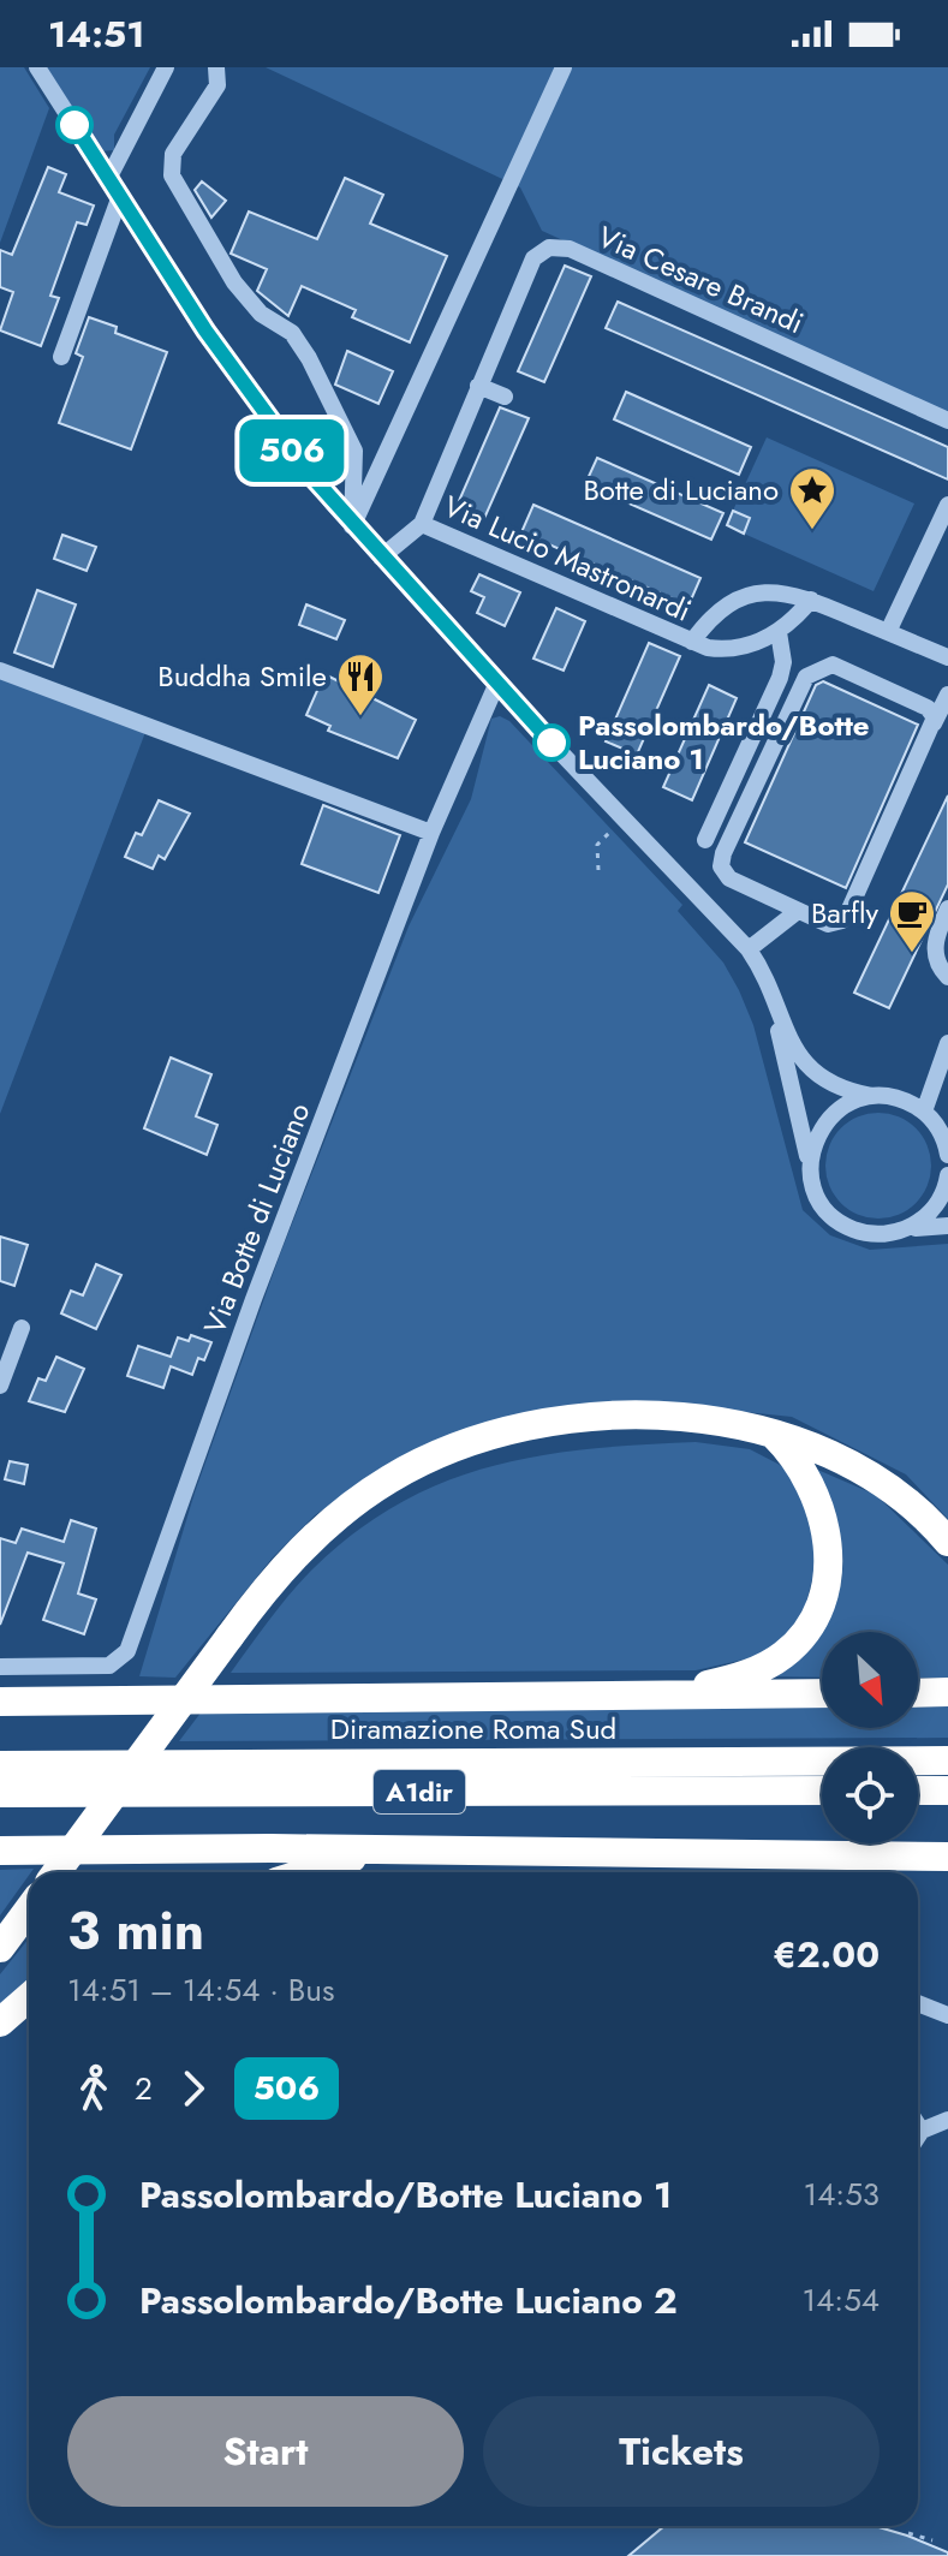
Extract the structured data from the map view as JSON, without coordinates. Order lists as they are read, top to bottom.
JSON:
{
  "streets": {
    "highway": ["Diramazione Roma Sud", "A1dir"],
    "street": ["Via Cesare Brandi", "Via Lucio Mastronardi", "Via Botte di Luciano"]
  },
  "crossings": [
    ["Via Cesare Brandi", "Via Lucio Mastronardi"]
  ],
  "places": {
    "place": ["Botte di Luciano"],
    "restaurant": ["Buddha Smile"],
    "other": ["Passolombardo/Botte Luciano 1"],
    "cafe": ["Barfly"]
  },
  "lines": ["bus line 506"],
  "north": "bottom right",
  "page": {
    "status": "14:51",
    "on_map": "506",
    "heading": ["3 min", "14:51 – 14:54 · Bus", "€2.00"],
    "legs": ["2", "506"],
    "list": [
      {
        "name": "Passolombardo/Botte Luciano 1",
        "value": "14:53"
      },
      {
        "name": "Passolombardo/Botte Luciano 2",
        "value": "14:54"
      }
    ],
    "buttons": ["Start", "Tickets"]
  }
}
